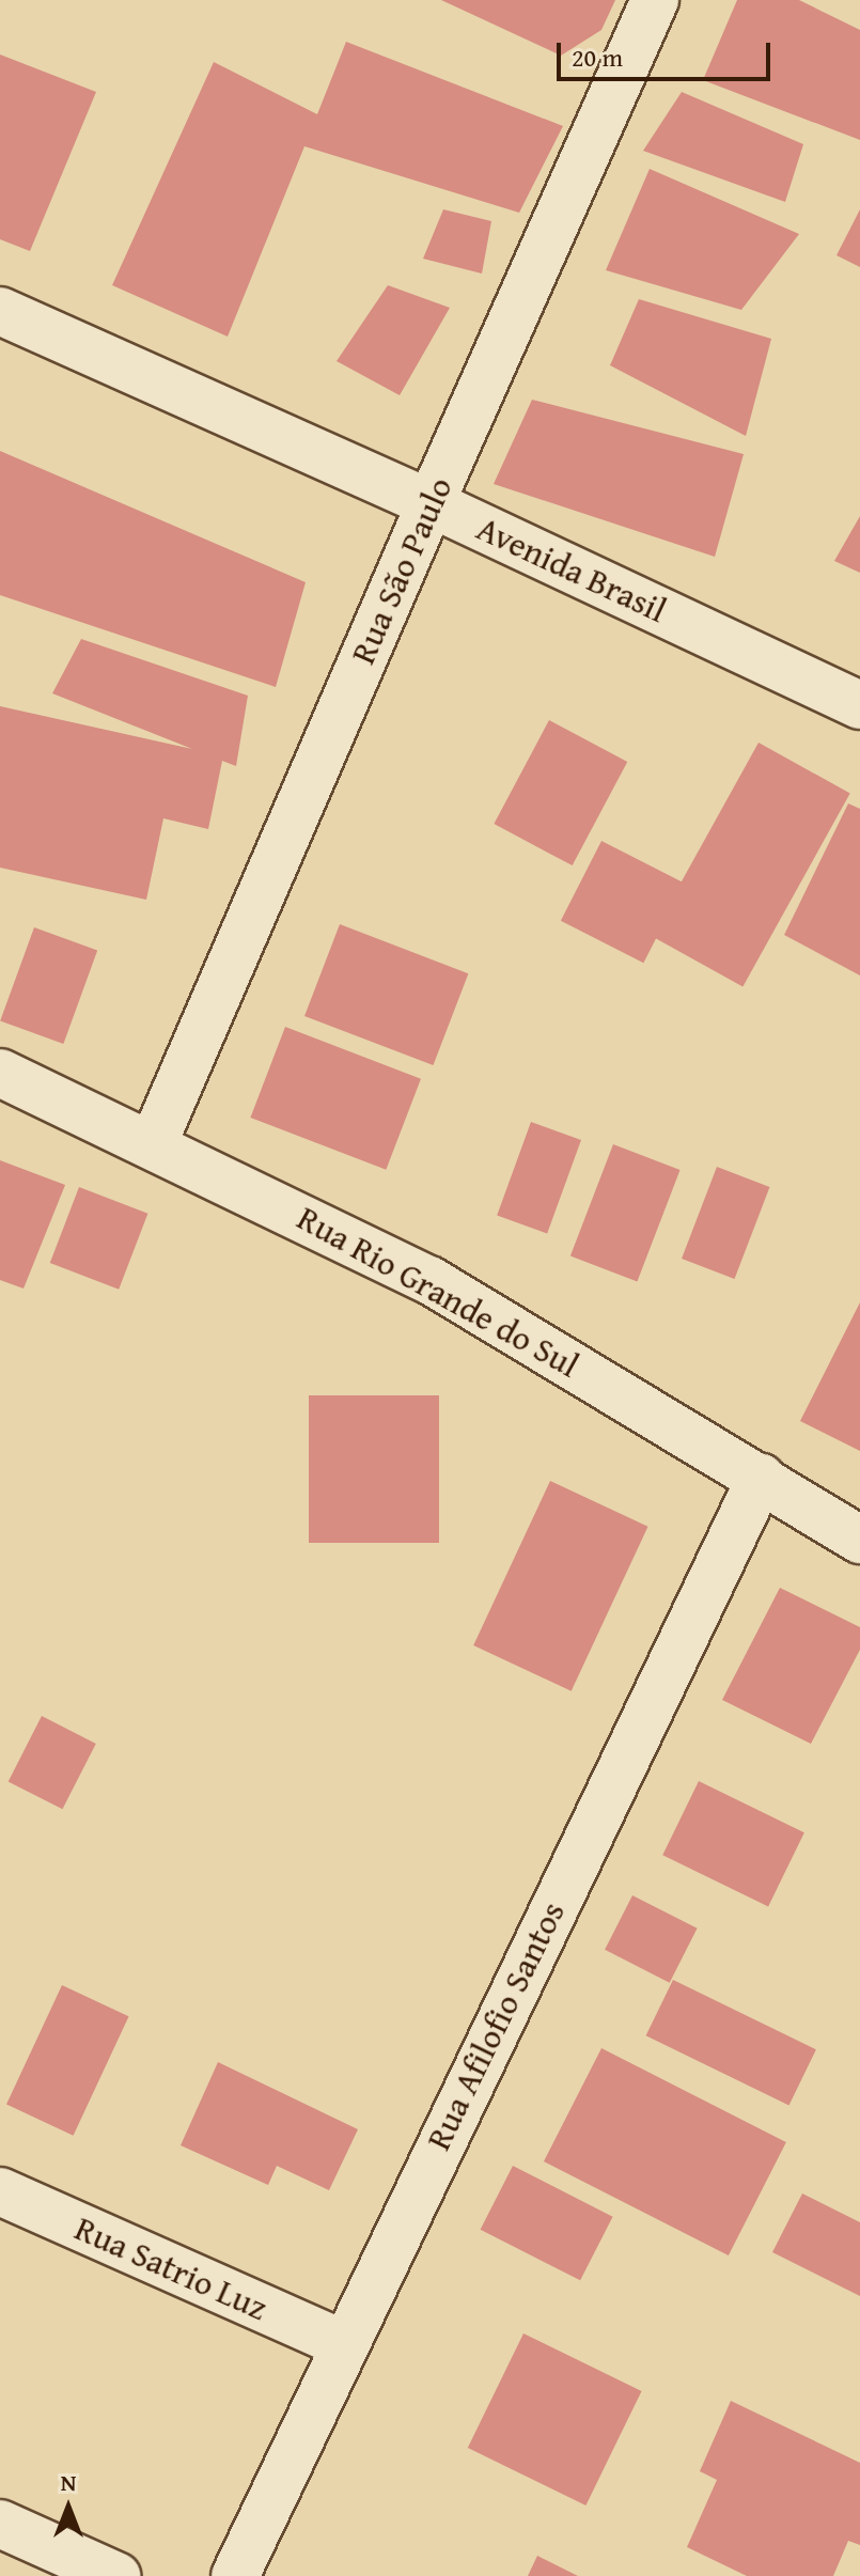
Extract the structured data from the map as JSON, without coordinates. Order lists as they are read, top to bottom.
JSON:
{
  "streets": {
    "street": [
      "Avenida Brasil",
      "Rua São Paulo",
      "Rua Rio Grande do Sul",
      "Rua Afilofio Santos",
      "Rua Satrio Luz"
    ]
  },
  "crossings": [
    ["Avenida Brasil", "Rua São Paulo"],
    ["Rua São Paulo", "Rua Rio Grande do Sul"],
    ["Rua Rio Grande do Sul", "Rua Afilofio Santos"],
    ["Rua Afilofio Santos", "Rua Satrio Luz"]
  ],
  "scale_bar": "20 m",
  "north": "top"
}
